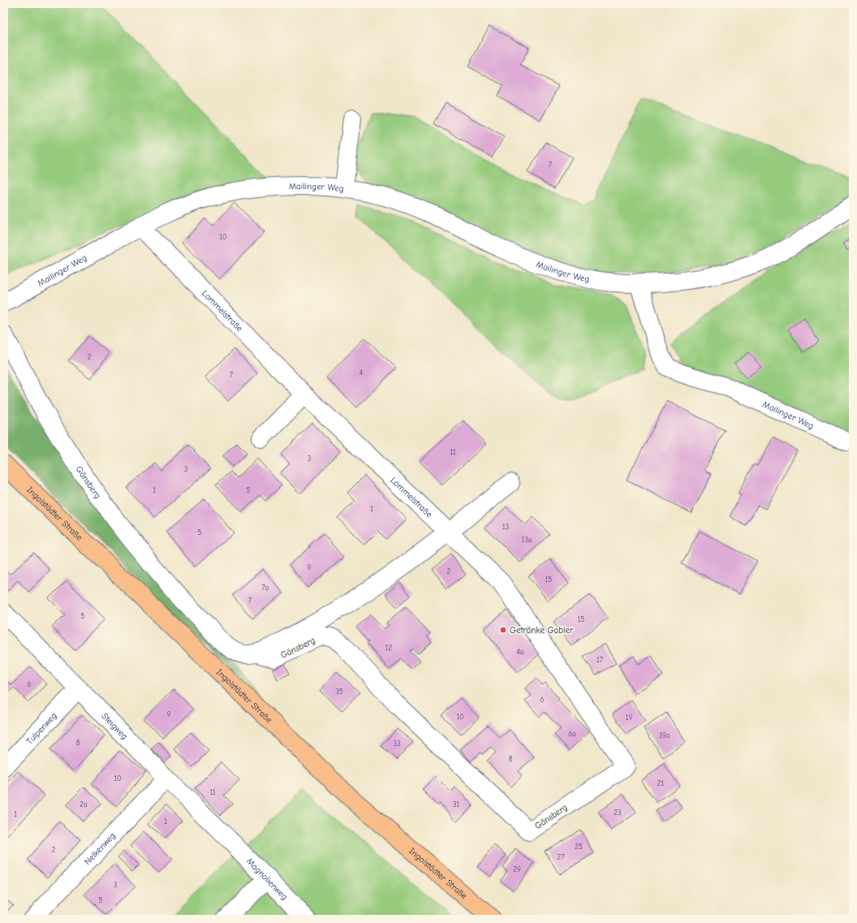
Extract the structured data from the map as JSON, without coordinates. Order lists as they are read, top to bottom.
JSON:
{
  "streets": {
    "main road": ["Ingolstädter Straße"],
    "street": [
      "Mailinger Weg",
      "Lommelstraße",
      "Gänsberg",
      "Steigweg",
      "Tulpenweg",
      "Nelkenweg",
      "Magnolienweg"
    ]
  },
  "crossings": [
    ["Mailinger Weg", "Lommelstraße"],
    ["Lommelstraße", "Gänsberg"],
    ["Steigweg", "Tulpenweg"],
    ["Steigweg", "Nelkenweg"],
    ["Steigweg", "Magnolienweg"]
  ],
  "places": ["Getränke Gabler"],
  "house_numbers": [
    "7",
    "10",
    "2",
    "4",
    "7",
    "11",
    "3",
    "3",
    "1",
    "5",
    "1",
    "13",
    "5",
    "13a",
    "9",
    "2",
    "15",
    "7a",
    "7",
    "5",
    "15",
    "12",
    "4a",
    "17",
    "6",
    "35",
    "6",
    "9",
    "10",
    "19",
    "6a",
    "19a",
    "8",
    "33",
    "8",
    "10",
    "21",
    "11",
    "2a",
    "31",
    "23",
    "1",
    "1",
    "25",
    "2",
    "27",
    "29",
    "3",
    "5"
  ]
}
